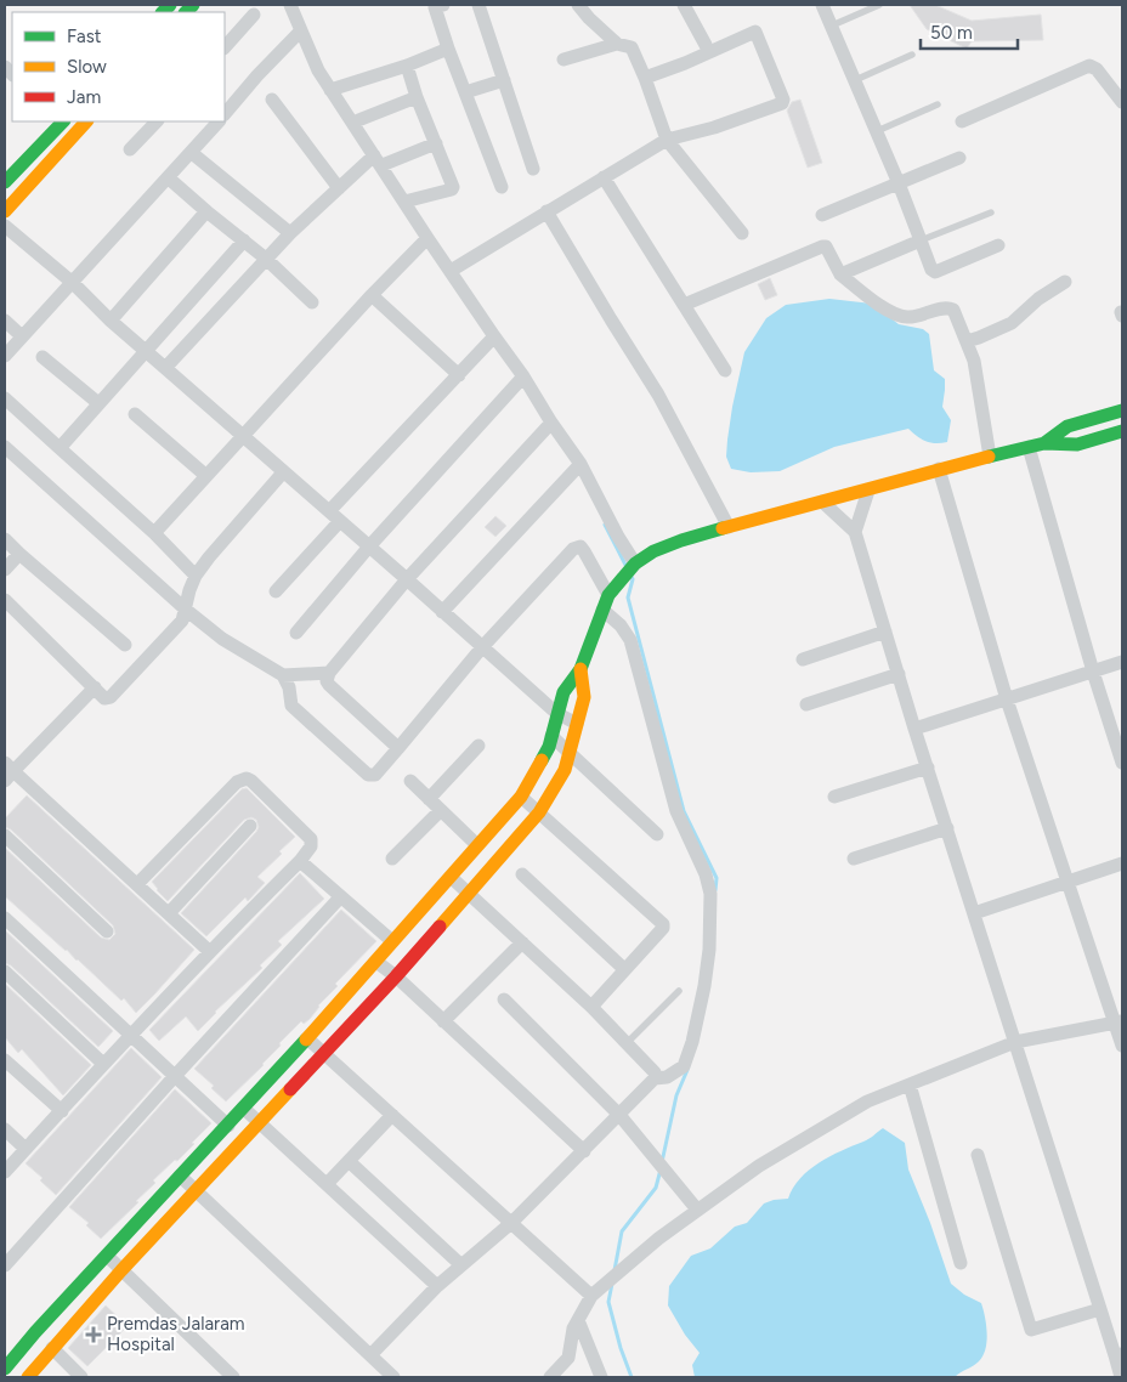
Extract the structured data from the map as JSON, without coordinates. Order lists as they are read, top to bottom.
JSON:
{
  "places": {
    "health": ["Premdas Jalaram Hospital"]
  },
  "legend": ["Fast", "Slow", "Jam"],
  "scale_bar": "50 m"
}
